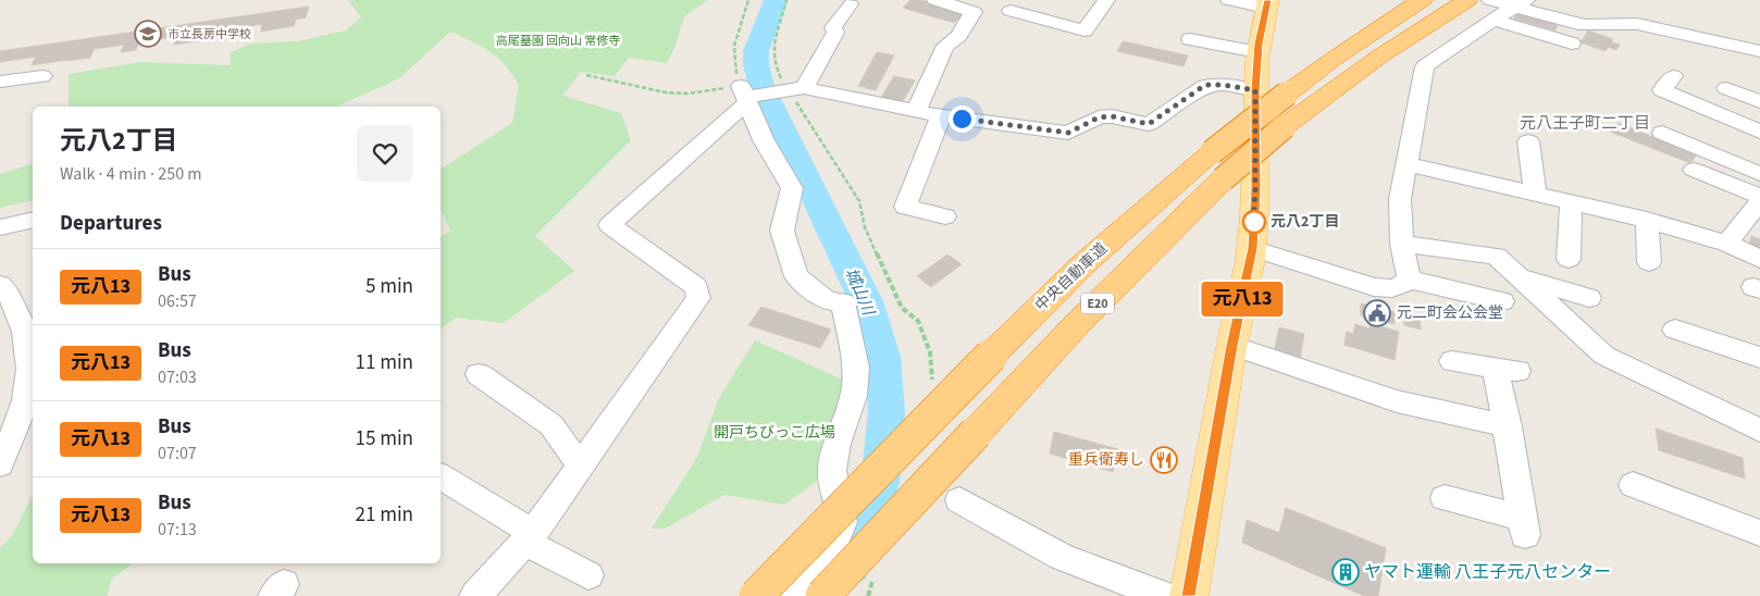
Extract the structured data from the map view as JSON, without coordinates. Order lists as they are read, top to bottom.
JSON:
{
  "streets": {
    "highway": ["中央自動車道", "E20"]
  },
  "districts": ["元八王子町二丁目"],
  "water": ["城山川"],
  "parks": ["高尾墓園 回向山 常修寺", "開戸ちびっこ広場"],
  "places": {
    "school or university": ["市立長房中学校"],
    "other": ["元八2丁目"],
    "public building": ["元二町会公会堂"],
    "restaurant": ["重兵衛寿し"],
    "building": ["ヤマト運輸 八王子元八センター"]
  },
  "lines": ["bus line 元八13"],
  "page": {
    "on_map": "元八13",
    "heading": [
      ["元八2丁目", "Walk · 4 min · 250 m"],
      "Departures"
    ],
    "list": [
      {
        "mark": "元八13",
        "name": "Bus",
        "note": "06:57",
        "value": "5 min"
      },
      {
        "mark": "元八13",
        "name": "Bus",
        "note": "07:03",
        "value": "11 min"
      },
      {
        "mark": "元八13",
        "name": "Bus",
        "note": "07:07",
        "value": "15 min"
      },
      {
        "mark": "元八13",
        "name": "Bus",
        "note": "07:13",
        "value": "21 min"
      }
    ]
  }
}
